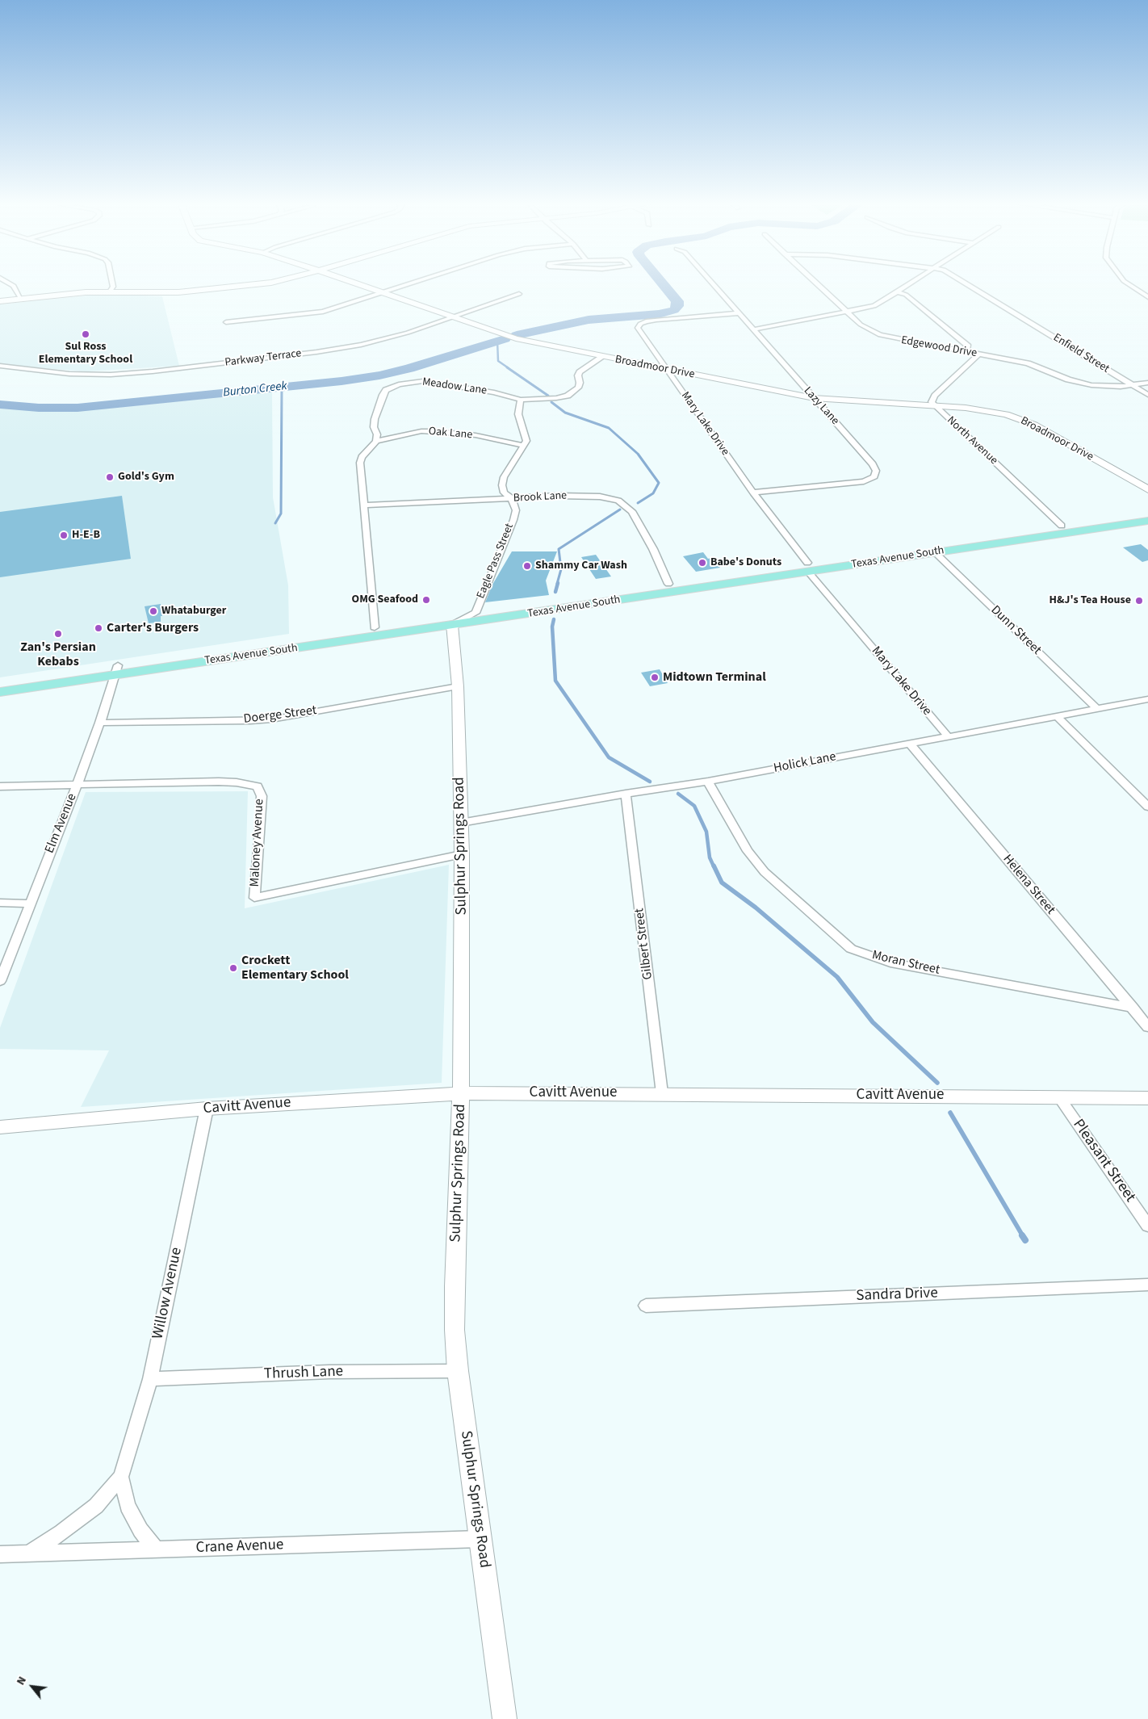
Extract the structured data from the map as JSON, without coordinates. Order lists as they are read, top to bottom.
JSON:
{
  "streets": {
    "main road": ["Texas Avenue South"],
    "street": [
      "Edgewood Drive",
      "Enfield Street",
      "Parkway Terrace",
      "Broadmoor Drive",
      "Meadow Lane",
      "Lazy Lane",
      "Mary Lake Drive",
      "Oak Lane",
      "North Avenue",
      "Brook Lane",
      "Eagle Pass Street",
      "Dunn Street",
      "Doerge Street",
      "Holick Lane",
      "Elm Avenue",
      "Maloney Avenue",
      "Sulphur Springs Road",
      "Helena Street",
      "Gilbert Street",
      "Moran Street",
      "Cavitt Avenue",
      "Pleasant Street",
      "Willow Avenue",
      "Sandra Drive",
      "Thrush Lane",
      "Crane Avenue"
    ]
  },
  "crossings": [
    ["Edgewood Drive", "Enfield Street"],
    ["Edgewood Drive", "North Avenue"],
    ["Parkway Terrace", "Broadmoor Drive"],
    ["Broadmoor Drive", "Meadow Lane"],
    ["Broadmoor Drive", "Lazy Lane"],
    ["Broadmoor Drive", "Mary Lake Drive"],
    ["Broadmoor Drive", "North Avenue"],
    ["Meadow Lane", "Oak Lane"],
    ["Lazy Lane", "Mary Lake Drive"],
    ["Mary Lake Drive", "Texas Avenue South"],
    ["Mary Lake Drive", "Holick Lane"],
    ["Oak Lane", "Eagle Pass Street"],
    ["North Avenue", "Texas Avenue South"],
    ["Brook Lane", "Texas Avenue South"],
    ["Brook Lane", "Eagle Pass Street"],
    ["Texas Avenue South", "Eagle Pass Street"],
    ["Texas Avenue South", "Dunn Street"],
    ["Texas Avenue South", "Elm Avenue"],
    ["Texas Avenue South", "Sulphur Springs Road"],
    ["Eagle Pass Street", "Sulphur Springs Road"],
    ["Dunn Street", "Holick Lane"],
    ["Doerge Street", "Elm Avenue"],
    ["Doerge Street", "Sulphur Springs Road"],
    ["Holick Lane", "Sulphur Springs Road"],
    ["Holick Lane", "Helena Street"],
    ["Holick Lane", "Gilbert Street"],
    ["Holick Lane", "Moran Street"],
    ["Elm Avenue", "Maloney Avenue"],
    ["Maloney Avenue", "Sulphur Springs Road"],
    ["Sulphur Springs Road", "Cavitt Avenue"],
    ["Sulphur Springs Road", "Thrush Lane"],
    ["Sulphur Springs Road", "Crane Avenue"],
    ["Helena Street", "Moran Street"],
    ["Gilbert Street", "Cavitt Avenue"],
    ["Cavitt Avenue", "Pleasant Street"],
    ["Cavitt Avenue", "Willow Avenue"],
    ["Willow Avenue", "Thrush Lane"],
    ["Willow Avenue", "Crane Avenue"]
  ],
  "water": ["Burton Creek"],
  "places": [
    "Sul Ross Elementary School",
    "Gold's Gym",
    "H-E-B",
    "Babe's Donuts",
    "Shammy Car Wash",
    "OMG Seafood",
    "H&J's Tea House",
    "Whataburger",
    "Carter's Burgers",
    "Zan's Persian Kebabs",
    "Midtown Terminal",
    "Crockett Elementary School"
  ],
  "north": "top left"
}
